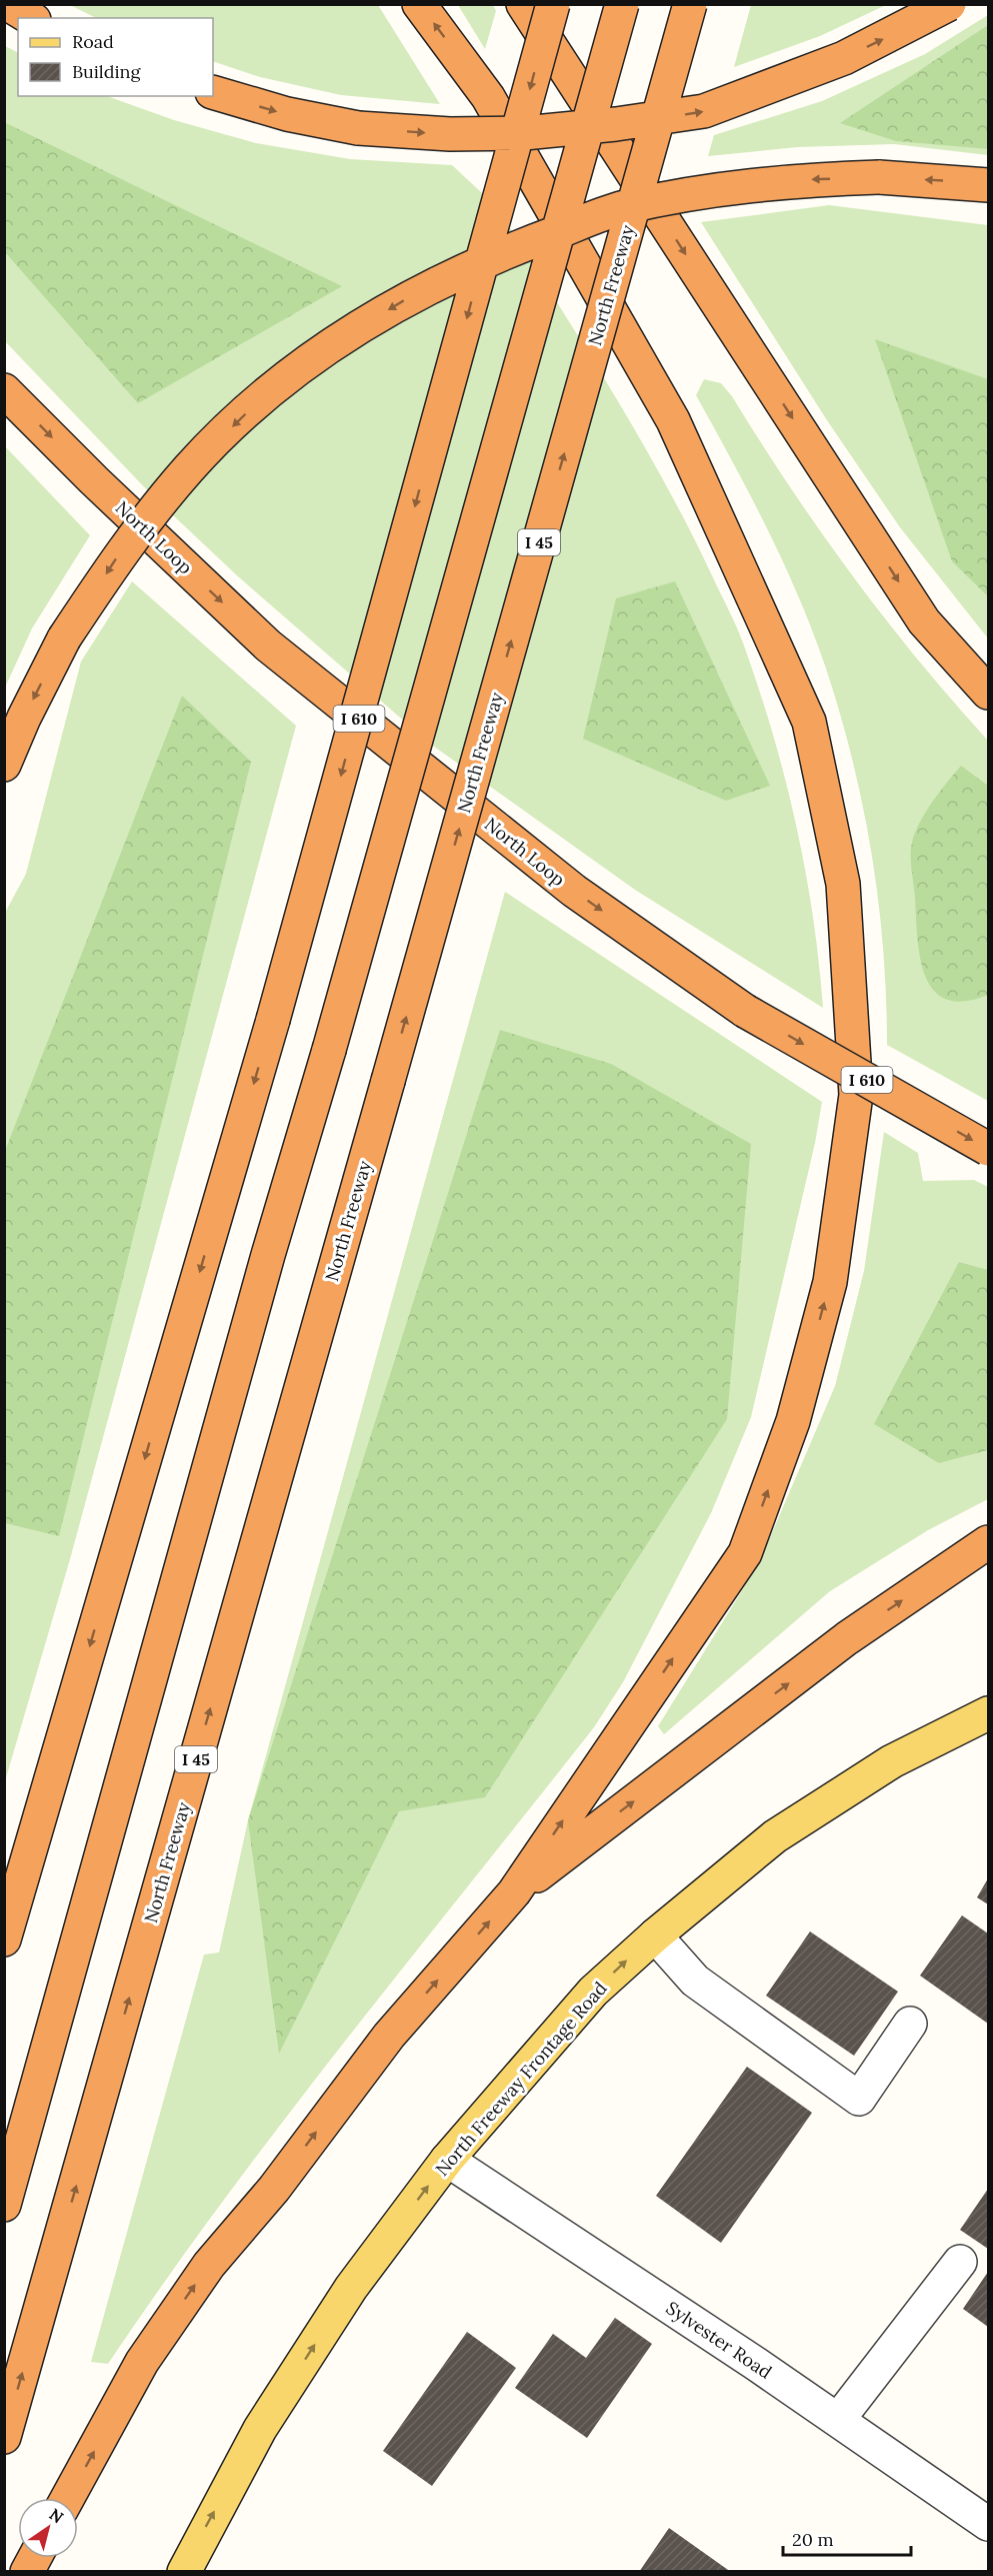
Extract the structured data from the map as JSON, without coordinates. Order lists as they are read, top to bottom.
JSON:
{
  "streets": {
    "highway": [
      "North Freeway",
      "North Loop",
      "I 45",
      "I 610"
    ],
    "main road": ["North Freeway Frontage Road"],
    "street": ["Sylvester Road"]
  },
  "crossings": [
    ["North Freeway Frontage Road", "Sylvester Road"]
  ],
  "one_way": ["North Loop", "North Freeway Frontage Road"],
  "legend": ["Road", "Building"],
  "scale_bar": "20 m",
  "north": "top right"
}
